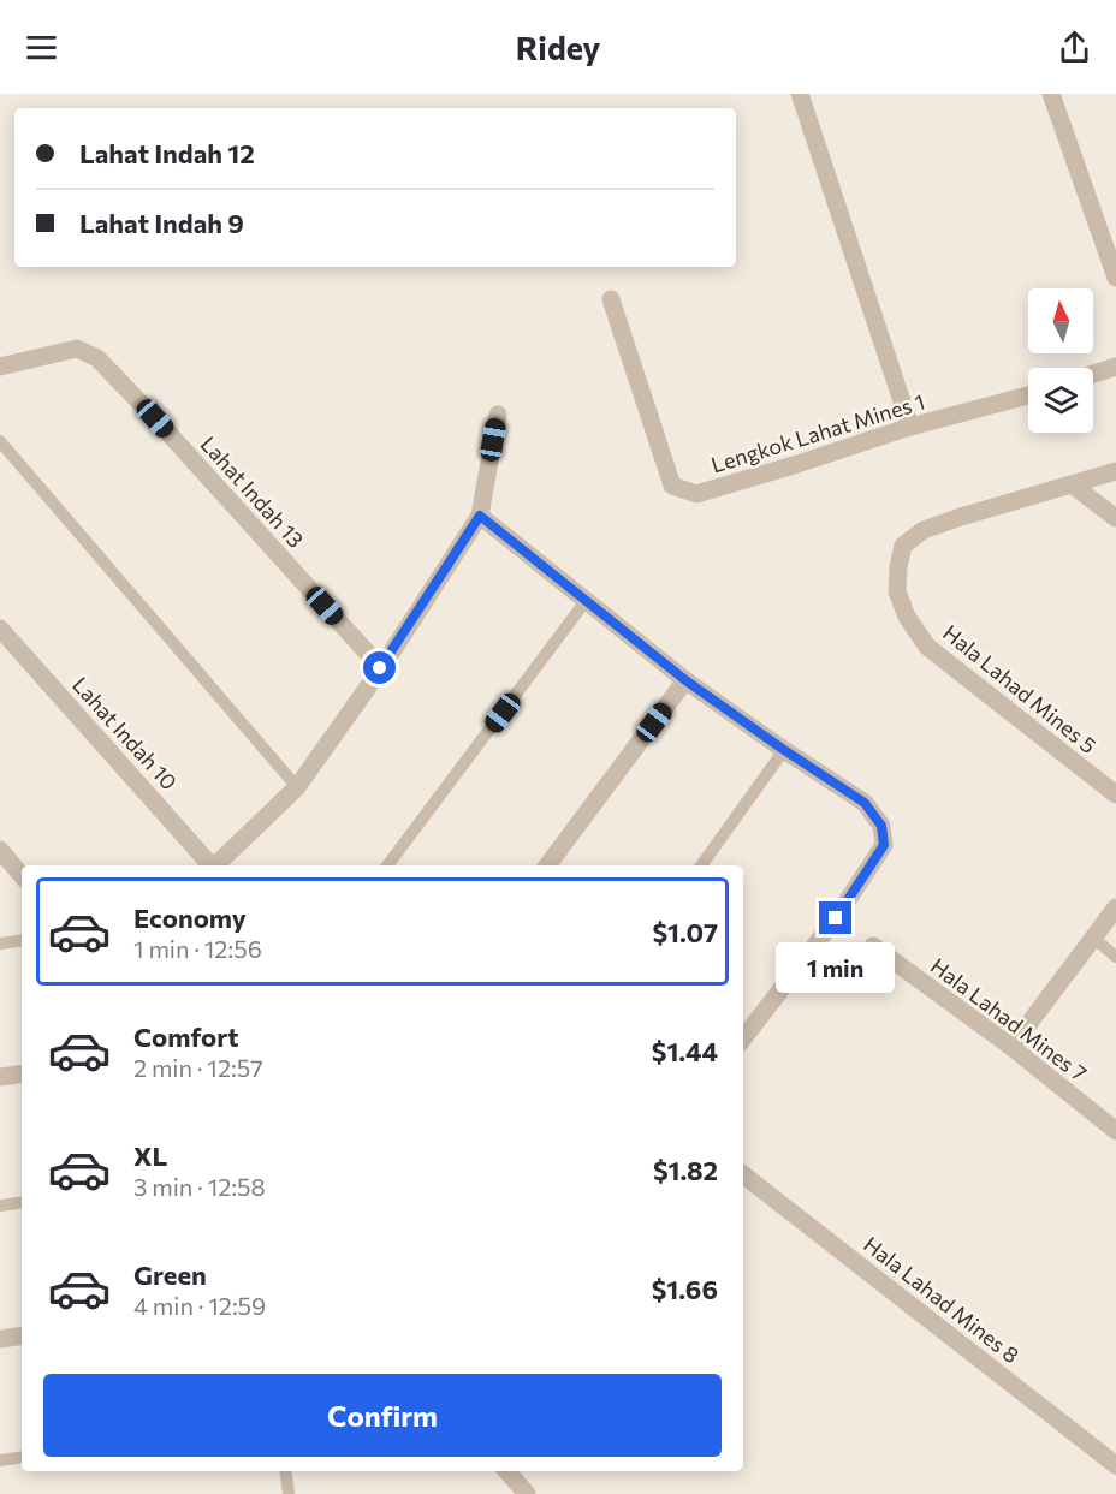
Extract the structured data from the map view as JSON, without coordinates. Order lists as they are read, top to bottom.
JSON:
{
  "streets": {
    "street": [
      "Lengkok Lahat Mines 1",
      "Lahat Indah 13",
      "Hala Lahad Mines 5",
      "Lahat Indah 10",
      "Hala Lahad Mines 7",
      "Hala Lahad Mines 8"
    ]
  },
  "north": "top",
  "page": {
    "header": "Ridey",
    "banner": ["Lahat Indah 12", "Lahat Indah 9"],
    "list": [
      {
        "name": "Economy",
        "note": "1 min · 12:56",
        "value": "$1.07"
      },
      {
        "name": "Comfort",
        "note": "2 min · 12:57",
        "value": "$1.44"
      },
      {
        "name": "XL",
        "note": "3 min · 12:58",
        "value": "$1.82"
      },
      {
        "name": "Green",
        "note": "4 min · 12:59",
        "value": "$1.66"
      }
    ],
    "bubble": "1 min",
    "buttons": "Confirm"
  }
}
